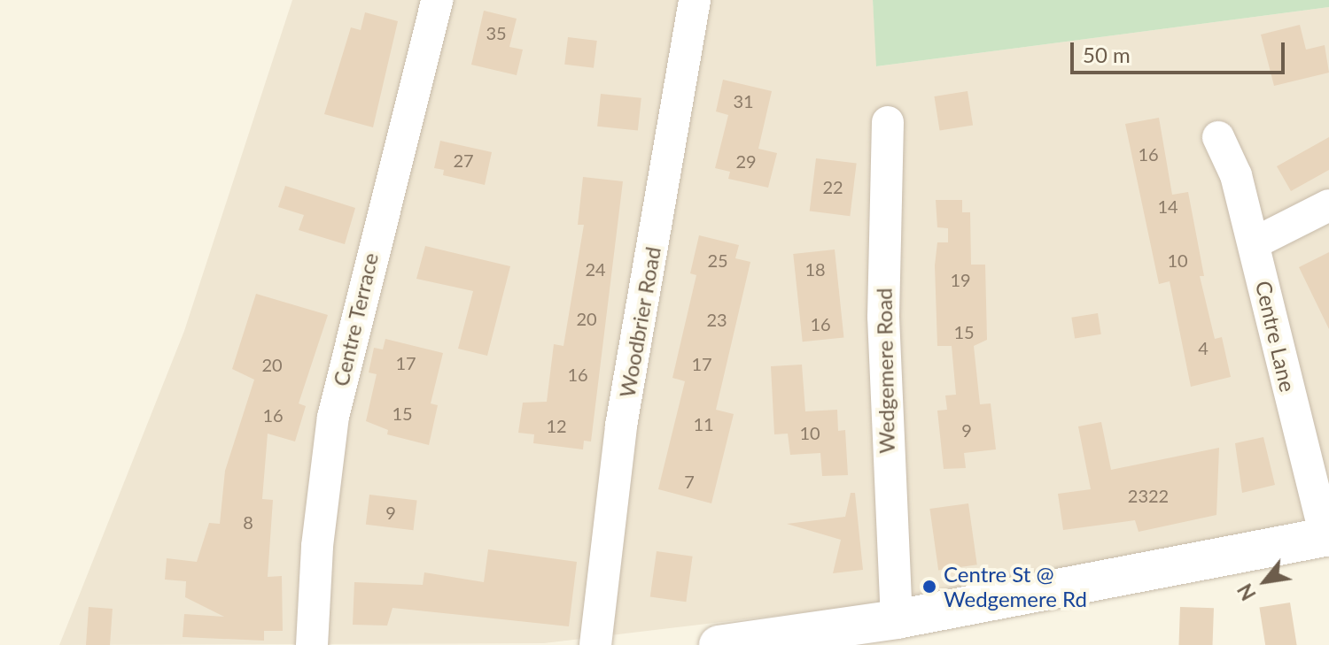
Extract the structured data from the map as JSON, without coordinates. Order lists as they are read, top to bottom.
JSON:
{
  "streets": {
    "street": [
      "Centre Terrace",
      "Woodbrier Road",
      "Centre Lane",
      "Wedgemere Road"
    ]
  },
  "places": ["Centre St @ Wedgemere Rd"],
  "house_numbers": [
    "35",
    "31",
    "16",
    "27",
    "29",
    "22",
    "14",
    "25",
    "10",
    "24",
    "18",
    "19",
    "20",
    "23",
    "16",
    "15",
    "4",
    "17",
    "17",
    "20",
    "16",
    "15",
    "16",
    "11",
    "12",
    "9",
    "10",
    "7",
    "2322",
    "9",
    "8"
  ],
  "scale_bar": "50 m",
  "north": "bottom left"
}
